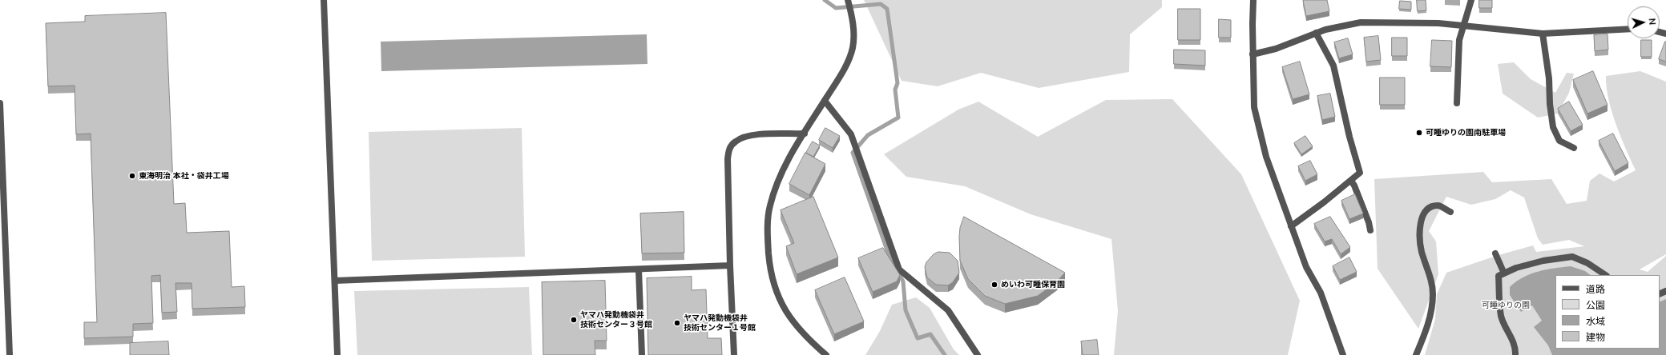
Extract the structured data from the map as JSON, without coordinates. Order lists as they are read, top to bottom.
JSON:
{
  "parks": ["可睡ゆりの園"],
  "places": [
    "可睡ゆりの園南駐車場",
    "東海明治 本社・袋井工場",
    "めいわ可睡保育園",
    "ヤマハ発動機袋井 技術センター３号館",
    "ヤマハ発動機袋井 技術センター１号館"
  ],
  "legend": [
    "道路",
    "公園",
    "水域",
    "建物"
  ],
  "north": "right"
}
